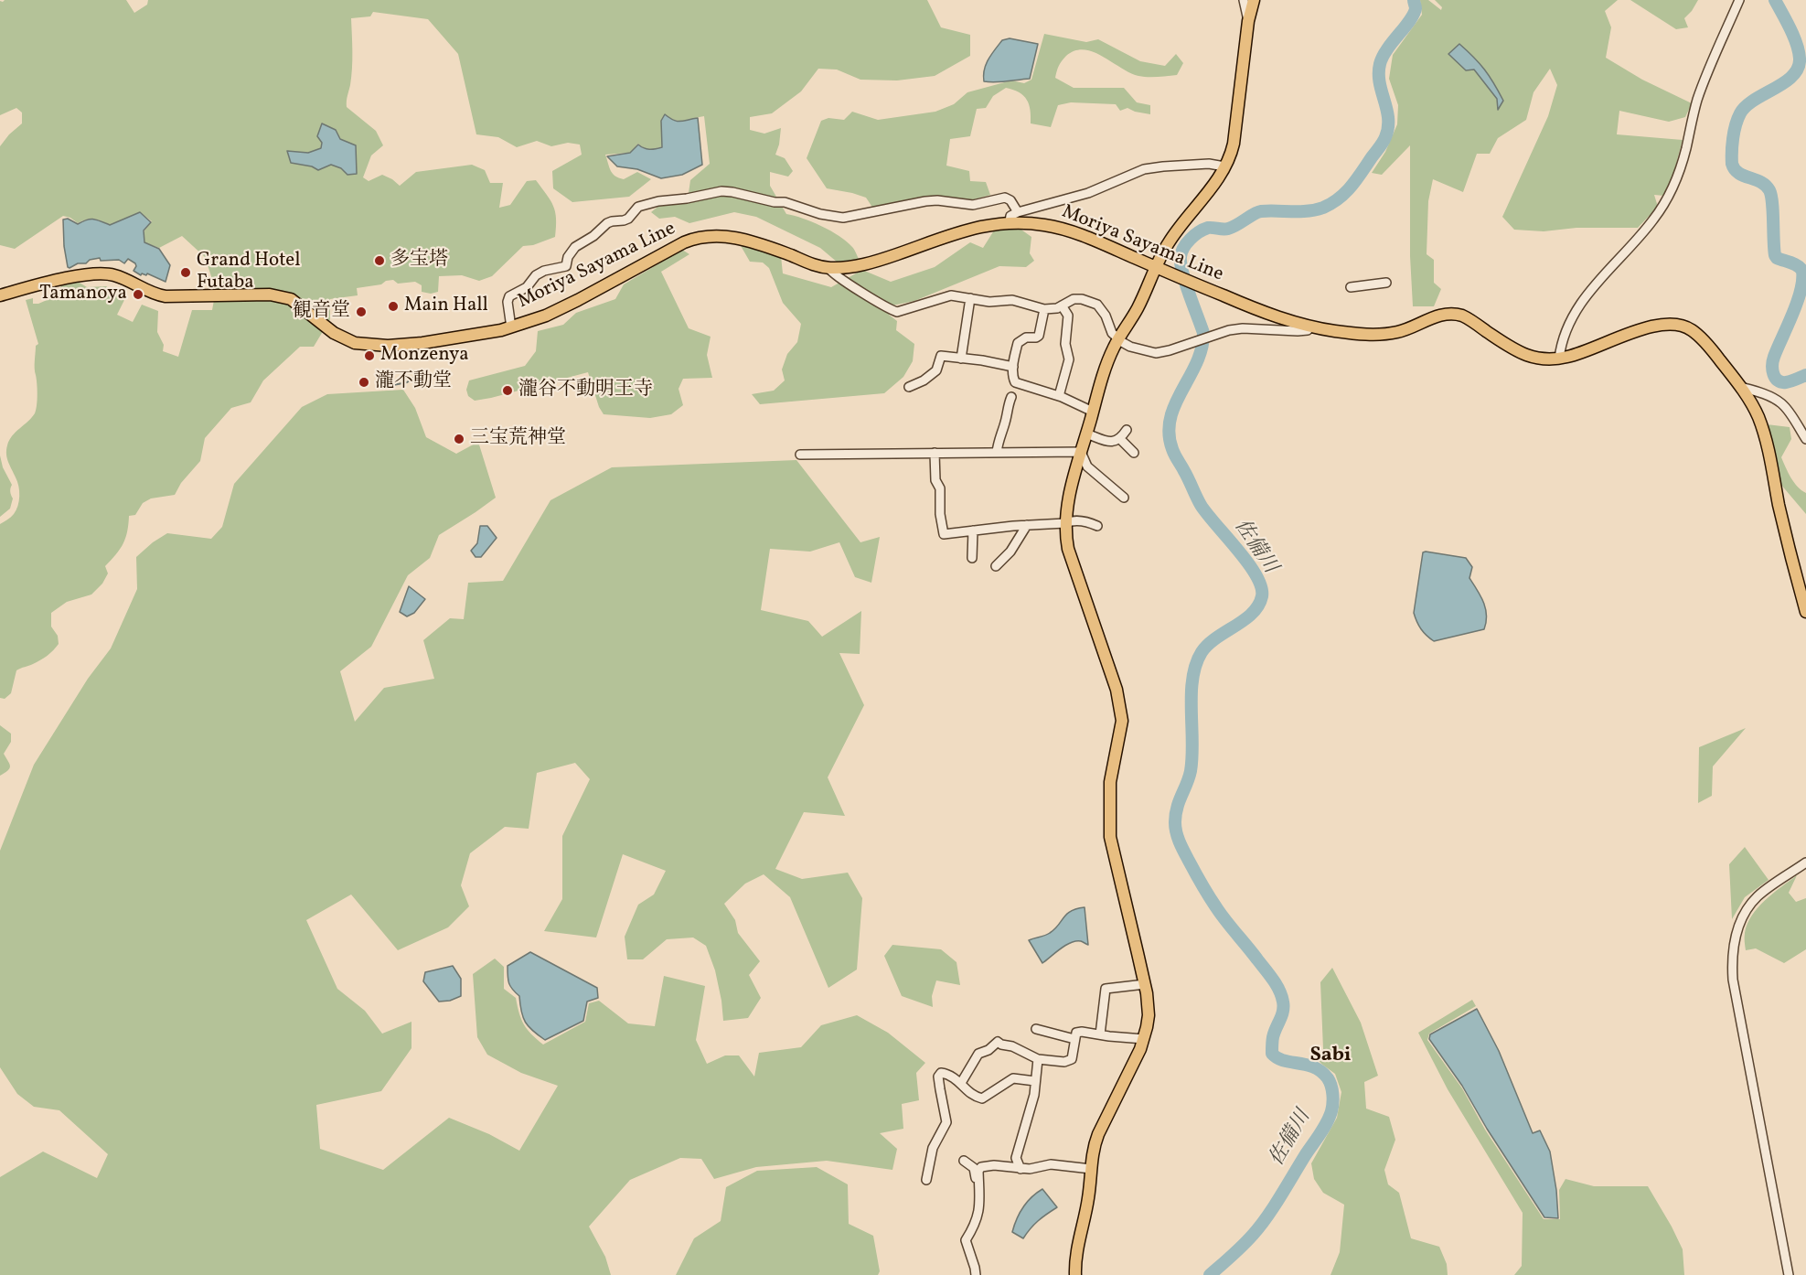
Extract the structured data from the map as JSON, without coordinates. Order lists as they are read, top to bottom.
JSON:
{
  "streets": {
    "main road": ["Moriya Sayama Line"]
  },
  "districts": ["Sabi"],
  "water": ["佐備川"],
  "places": [
    "多宝塔",
    "Grand Hotel Futaba",
    "Tamanoya",
    "Main Hall",
    "観音堂",
    "Monzenya",
    "瀧不動堂",
    "瀧谷不動明王寺",
    "三宝荒神堂"
  ]
}
